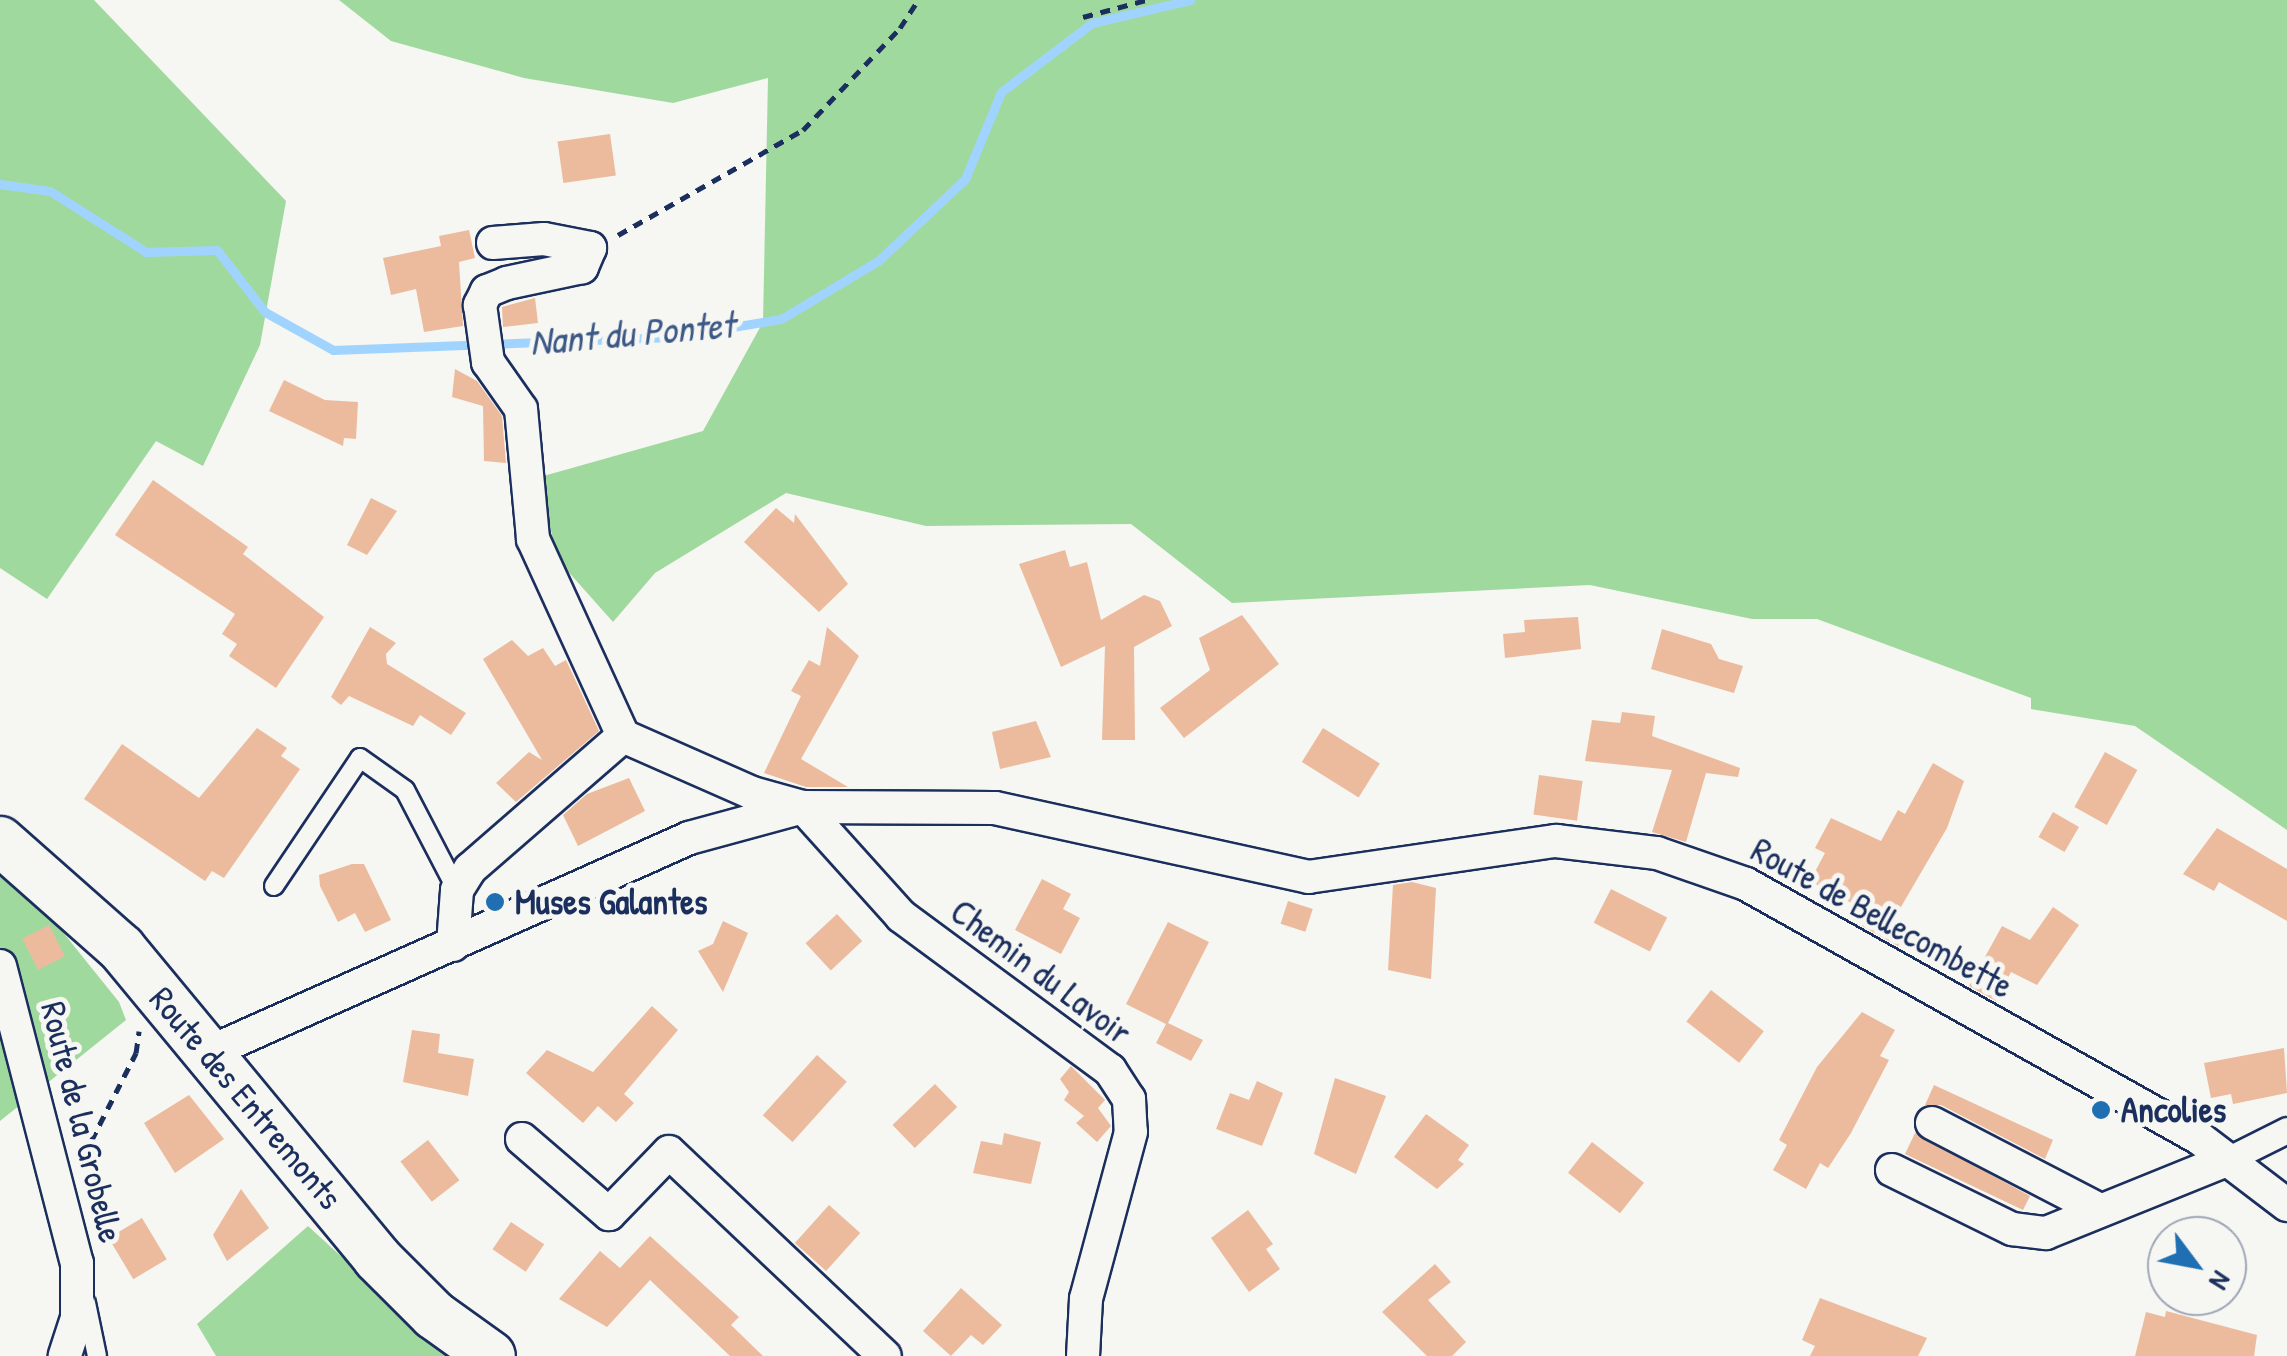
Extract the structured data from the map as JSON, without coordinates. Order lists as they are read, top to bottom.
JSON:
{
  "streets": {
    "main road": ["Route des Entremonts"],
    "street": ["Route de Bellecombette", "Chemin du Lavoir", "Route de la Grobelle"]
  },
  "crossings": [
    ["Route de Bellecombette", "Chemin du Lavoir"],
    ["Route de Bellecombette", "Route des Entremonts"]
  ],
  "water": ["Nant du Pontet"],
  "places": ["Muses Galantes", "Ancolies"],
  "north": "bottom right"
}
